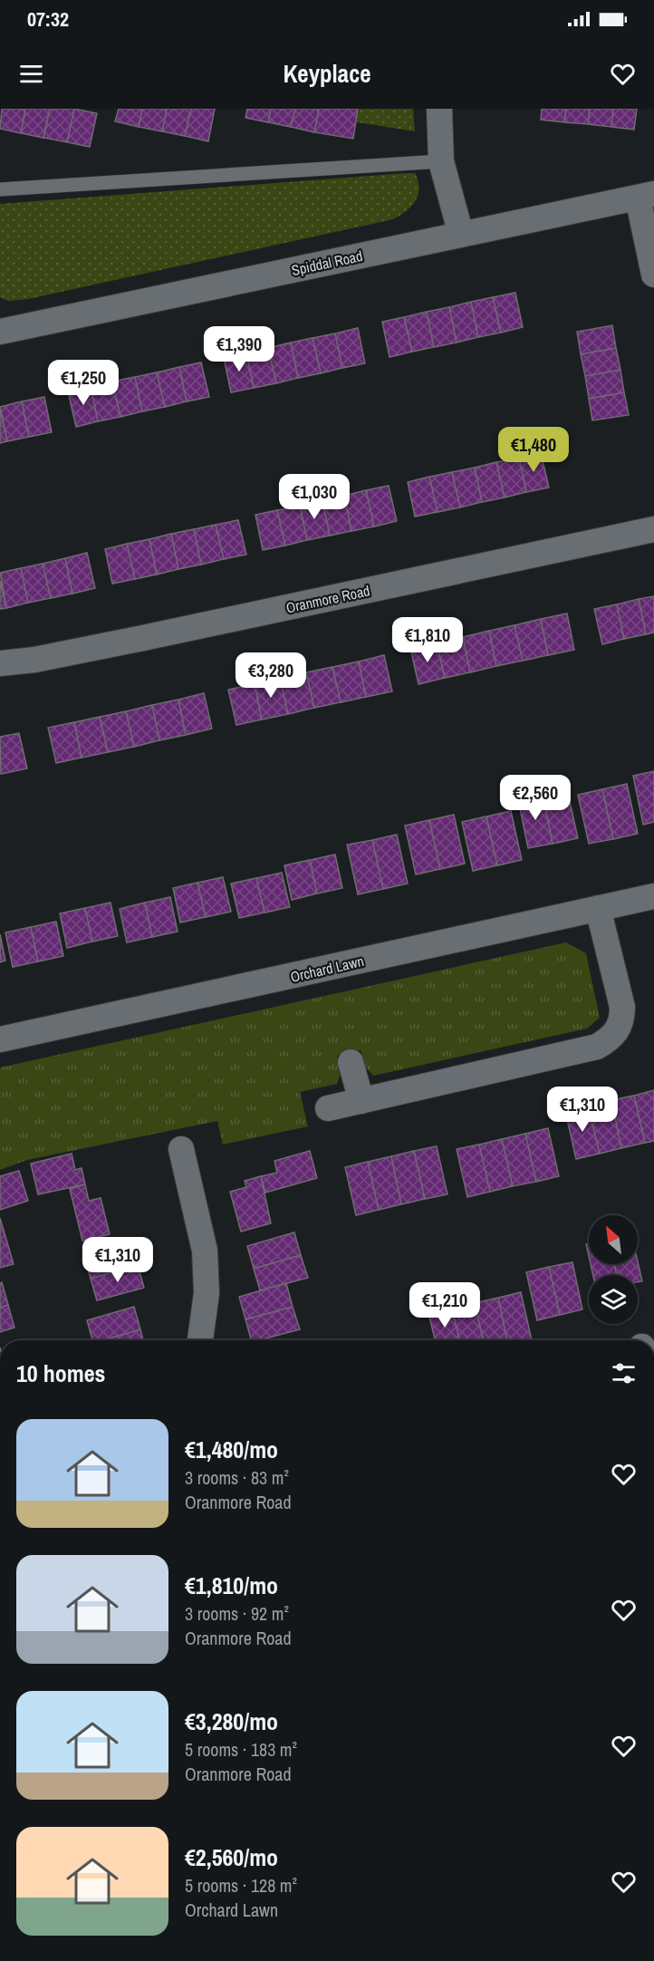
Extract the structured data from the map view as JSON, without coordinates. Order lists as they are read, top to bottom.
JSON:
{
  "streets": {
    "street": ["Spiddal Road", "Oranmore Road", "Orchard Lawn"]
  },
  "north": "top left",
  "page": {
    "status": "07:32",
    "header": "Keyplace",
    "price": [
      "€1,390",
      "€1,250",
      "€1,480",
      "€1,030",
      "€1,810",
      "€3,280",
      "€2,560",
      "€1,310",
      "€1,310",
      "€1,210"
    ],
    "heading": "10 homes",
    "list": [
      {
        "name": "€1,480/mo",
        "note": "3 rooms · 83 m² · Oranmore Road"
      },
      {
        "name": "€1,810/mo",
        "note": "3 rooms · 92 m² · Oranmore Road"
      },
      {
        "name": "€3,280/mo",
        "note": "5 rooms · 183 m² · Oranmore Road"
      },
      {
        "name": "€2,560/mo",
        "note": "5 rooms · 128 m² · Orchard Lawn"
      }
    ]
  }
}
